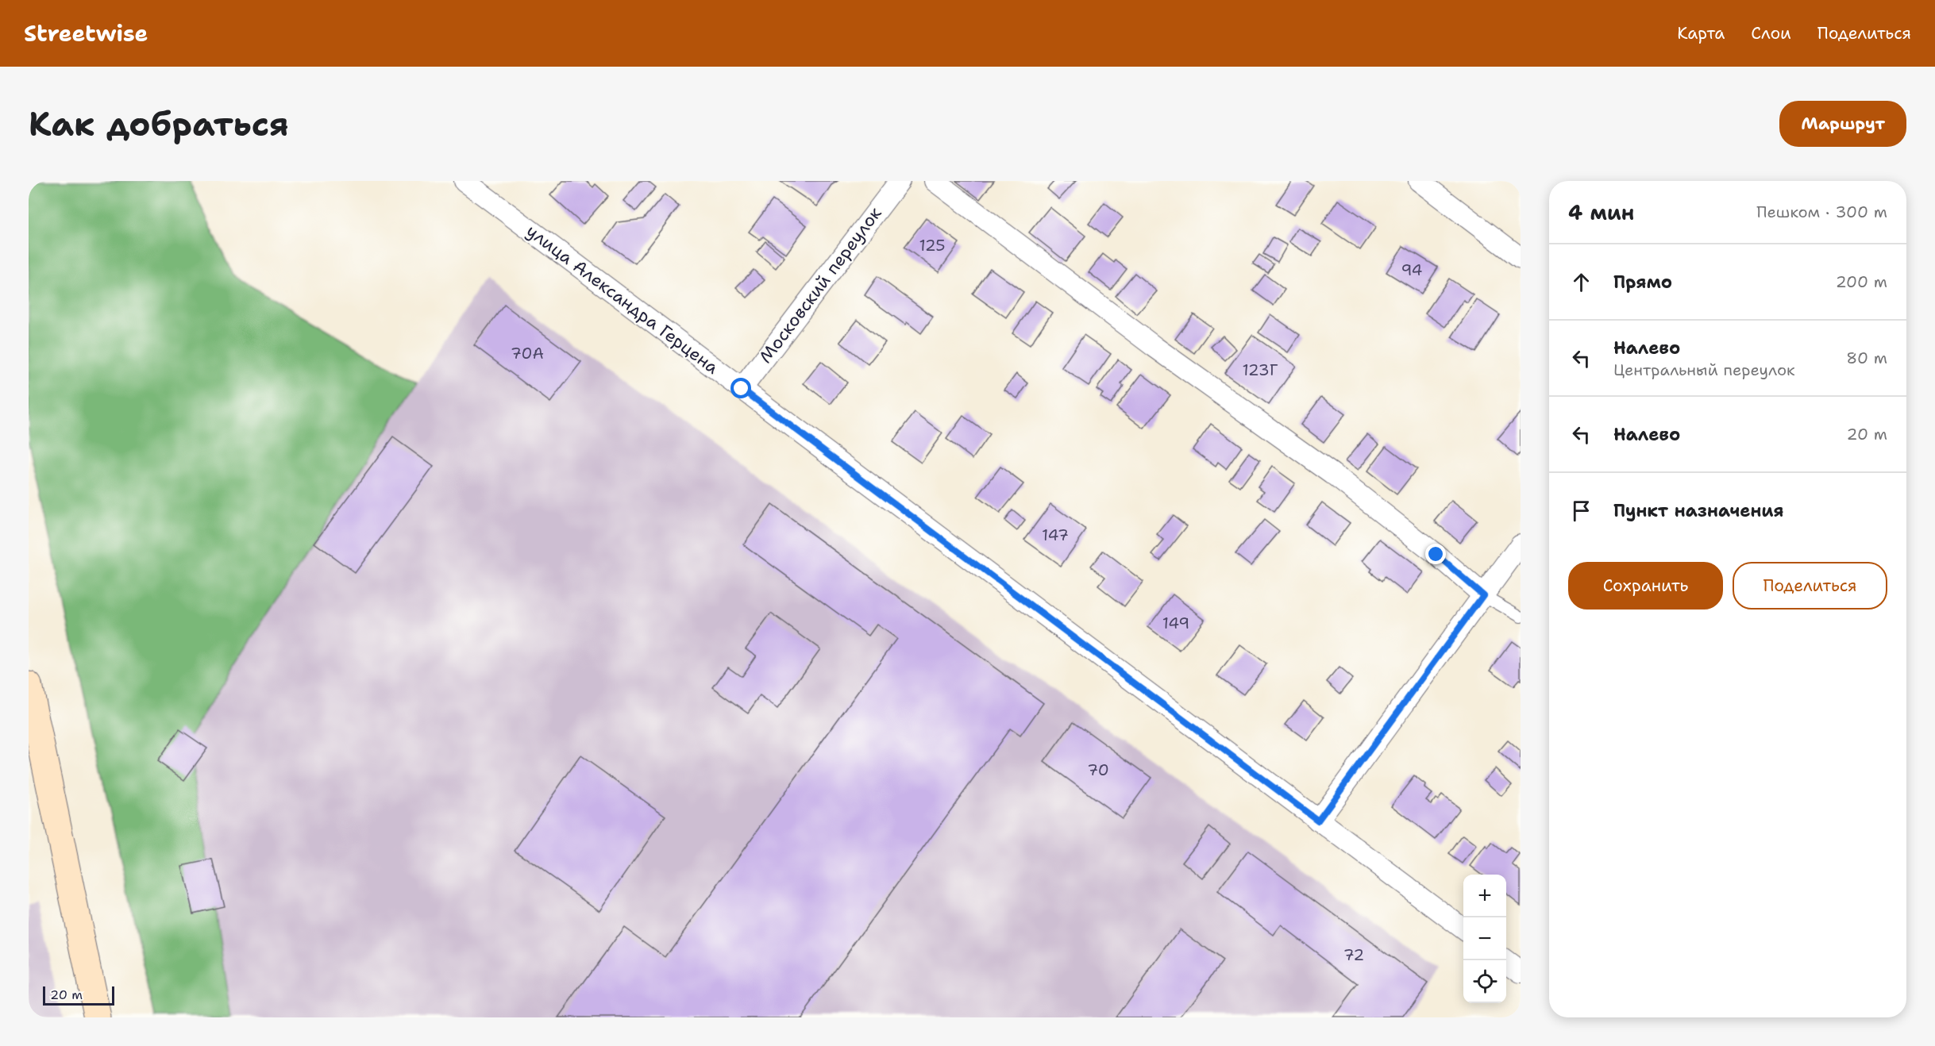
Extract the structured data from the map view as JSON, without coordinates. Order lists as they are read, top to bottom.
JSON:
{
  "streets": {
    "street": ["Московский переулок", "улица Александра Герцена"]
  },
  "crossings": [
    ["Московский переулок", "улица Александра Герцена"]
  ],
  "house_numbers": [
    "125",
    "94",
    "70А",
    "123Г",
    "147",
    "149",
    "70",
    "72"
  ],
  "scale_bar": "20 m",
  "page": {
    "header": "Streetwise",
    "nav": ["Карта", "Слои", "Поделиться"],
    "buttons": [
      "Маршрут",
      ["Сохранить", "Поделиться"]
    ],
    "title": "Как добраться",
    "heading": ["4 мин", "Пешком · 300 m"],
    "list": [
      ["Прямо", "200 m"],
      ["Налево", "Центральный переулок", "80 m"],
      ["Налево", "20 m"],
      "Пункт назначения"
    ],
    "map_buttons": ["+", "−"],
    "scale": "20 m"
  }
}
